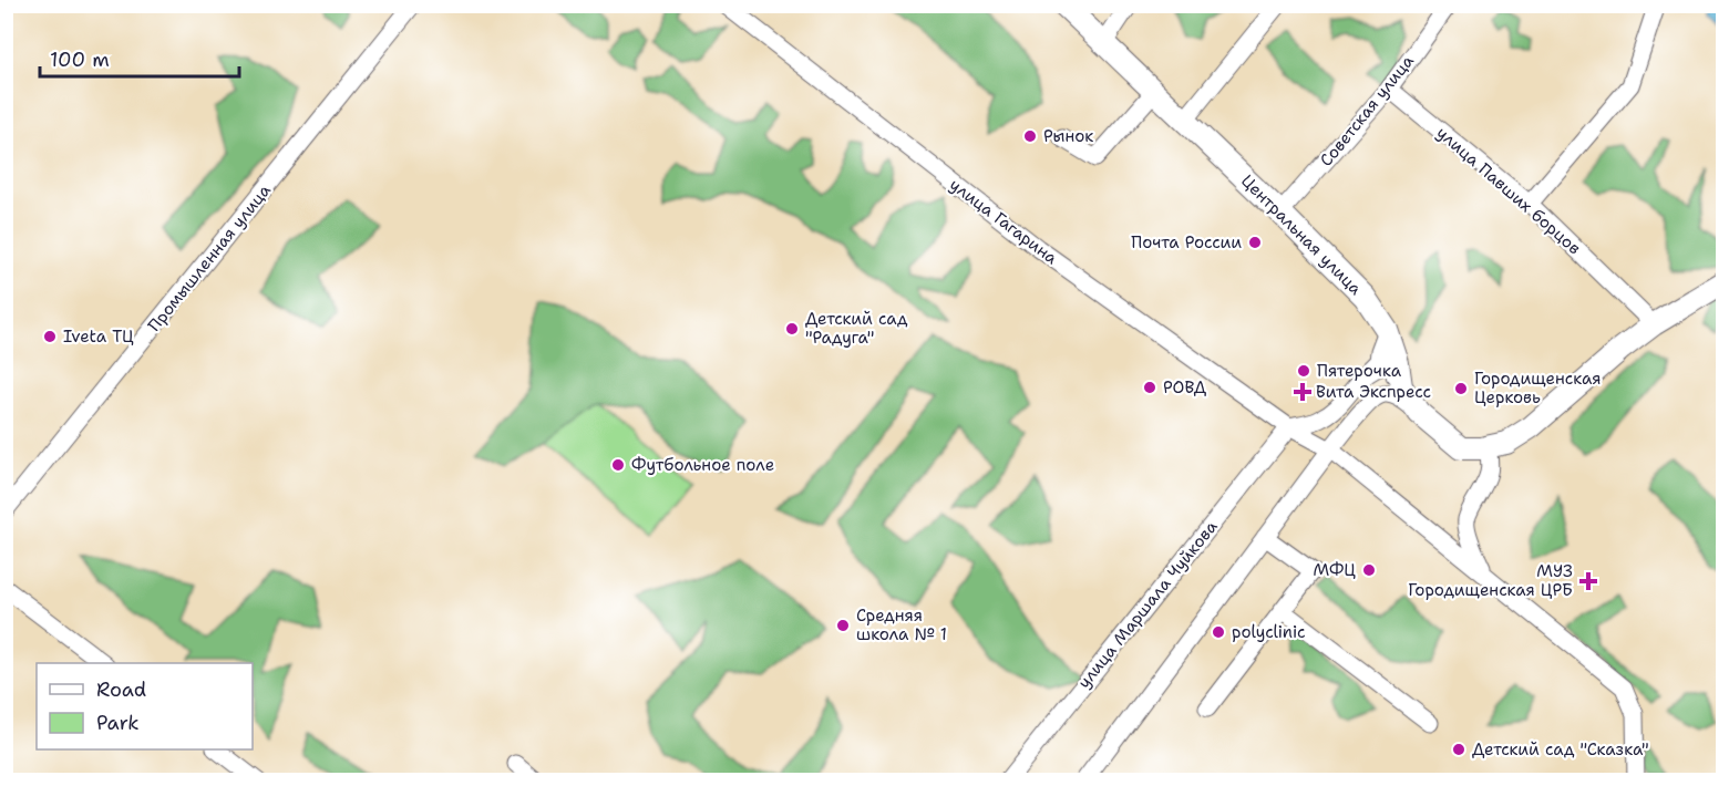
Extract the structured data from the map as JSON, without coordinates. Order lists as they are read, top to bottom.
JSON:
{
  "streets": {
    "main road": ["Центральная улица"],
    "street": [
      "Советская улица",
      "улица Павших борцов",
      "улица Гагарина",
      "Промышленная улица",
      "улица Маршала Чуйкова"
    ]
  },
  "crossings": [
    ["Советская улица", "улица Павших борцов"],
    ["Советская улица", "Центральная улица"],
    ["улица Гагарина", "улица Маршала Чуйкова"]
  ],
  "places": {
    "other": [
      "Рынок",
      "Почта России",
      "Детский сад \"Радуга\"",
      "Iveta ТЦ",
      "Пятерочка",
      "РОВД",
      "Городищенская Церковь",
      "Футбольное поле",
      "МФЦ",
      "Средняя школа № 1",
      "polyclinic",
      "Детский сад \"Сказка\""
    ],
    "health": ["Вита Экспресс", "МУЗ Городищенская ЦРБ"]
  },
  "legend": ["Road", "Park"],
  "scale_bar": "100 m"
}
